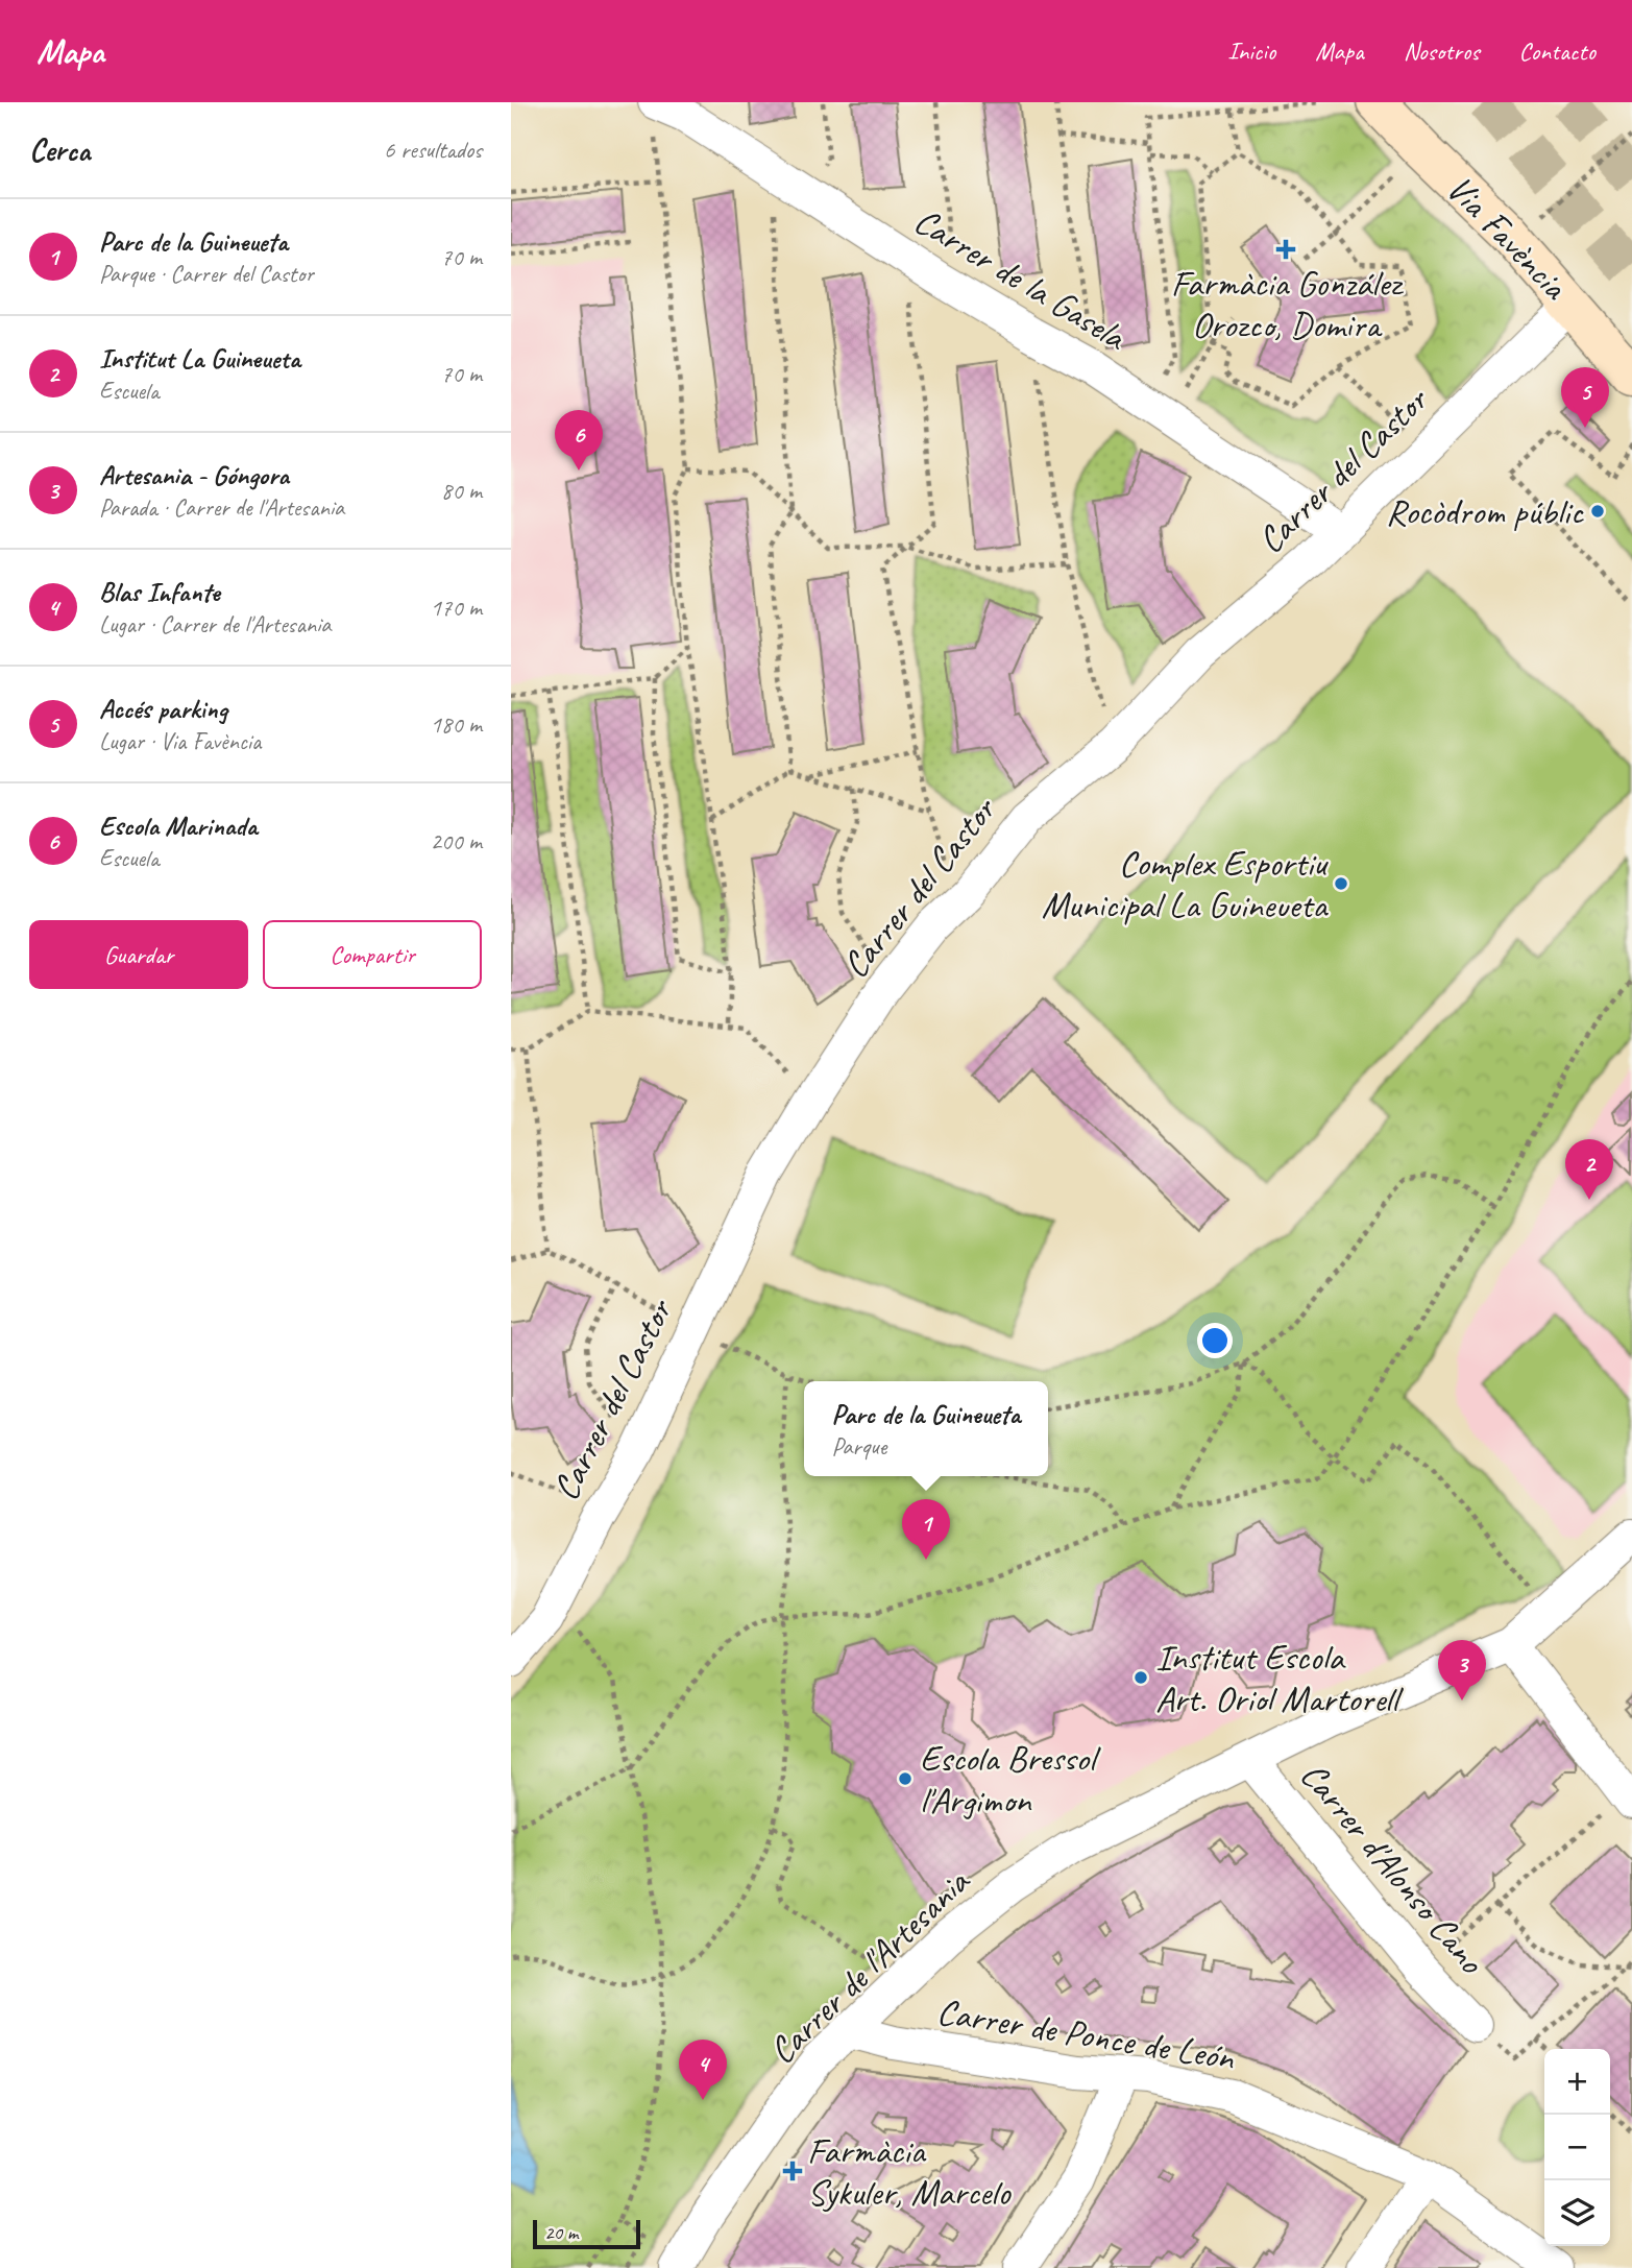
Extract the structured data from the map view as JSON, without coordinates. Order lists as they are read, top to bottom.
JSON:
{
  "streets": {
    "street": [
      "Via Favència",
      "Carrer de la Gasela",
      "Carrer del Castor",
      "Carrer d'Alonso Cano",
      "Carrer de l'Artesania",
      "Carrer de Ponce de León"
    ]
  },
  "crossings": [
    ["Via Favència", "Carrer del Castor"],
    ["Carrer de la Gasela", "Carrer del Castor"],
    ["Carrer d'Alonso Cano", "Carrer de l'Artesania"],
    ["Carrer de l'Artesania", "Carrer de Ponce de León"]
  ],
  "places": {
    "health": ["Farmàcia González Orozco, Domira", "Farmàcia Sykuler, Marcelo"],
    "other": [
      "Rocòdrom públic",
      "Complex Esportiu Municipal La Guineueta",
      "Institut Escola Art. Oriol Martorell",
      "Escola Bressol l'Argimon"
    ]
  },
  "scale_bar": "20 m",
  "page": {
    "header": "Mapa",
    "nav": [
      "Inicio",
      "Mapa",
      "Nosotros",
      "Contacto"
    ],
    "heading": ["Cerca", "6 resultados"],
    "list": [
      {
        "mark": "1",
        "name": "Parc de la Guineueta",
        "note": "Parque · Carrer del Castor",
        "value": "70 m"
      },
      {
        "mark": "2",
        "name": "Institut La Guineueta",
        "note": "Escuela",
        "value": "70 m"
      },
      {
        "mark": "3",
        "name": "Artesania - Góngora",
        "note": "Parada · Carrer de l'Artesania",
        "value": "80 m"
      },
      {
        "mark": "4",
        "name": "Blas Infante",
        "note": "Lugar · Carrer de l'Artesania",
        "value": "170 m"
      },
      {
        "mark": "5",
        "name": "Accés parking",
        "note": "Lugar · Via Favència",
        "value": "180 m"
      },
      {
        "mark": "6",
        "name": "Escola Marinada",
        "note": "Escuela",
        "value": "200 m"
      }
    ],
    "pins": [
      "5",
      "6",
      "2",
      "1",
      "3",
      "4"
    ],
    "buttons": ["Guardar", "Compartir"],
    "popup": ["Parc de la Guineueta", "Parque"],
    "map_buttons": ["+", "−"],
    "scale": "20 m"
  }
}
